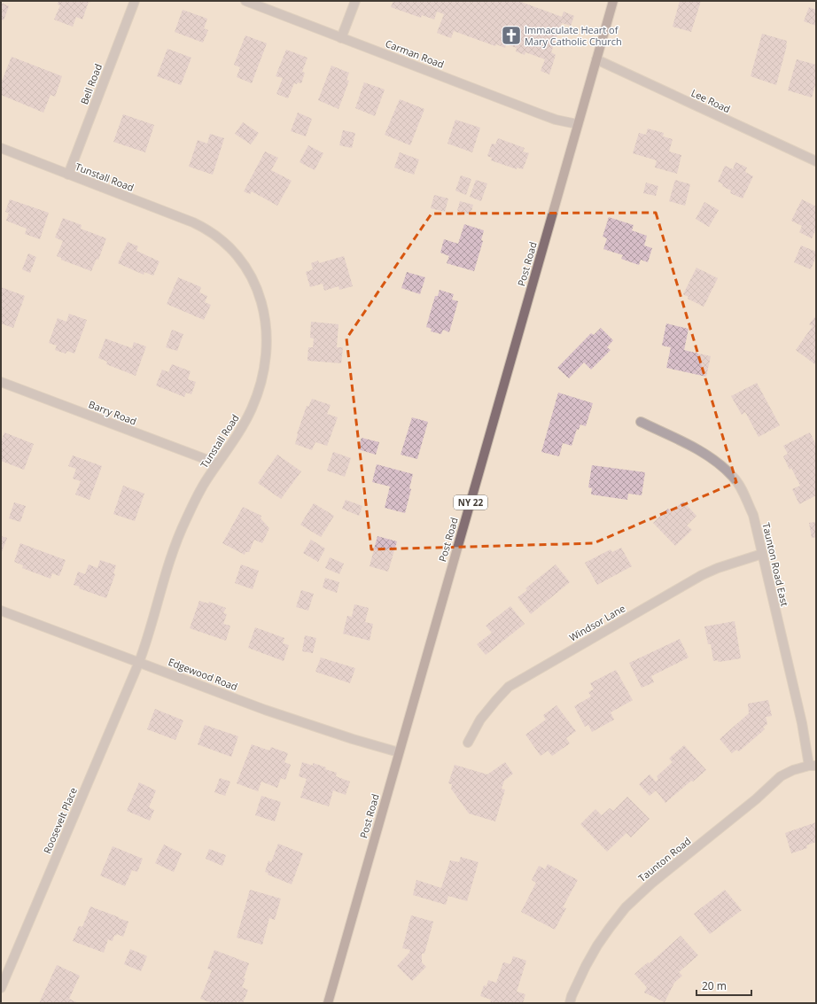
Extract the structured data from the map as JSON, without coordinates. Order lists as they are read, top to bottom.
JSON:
{
  "streets": {
    "main road": ["Post Road", "NY 22"],
    "street": [
      "Carman Road",
      "Bell Road",
      "Lee Road",
      "Tunstall Road",
      "Barry Road",
      "Taunton Road East",
      "Windsor Lane",
      "Edgewood Road",
      "Roosevelt Place",
      "Taunton Road"
    ]
  },
  "crossings": [
    ["Carman Road", "Post Road"],
    ["Bell Road", "Tunstall Road"],
    ["Lee Road", "Post Road"],
    ["Tunstall Road", "Barry Road"],
    ["Tunstall Road", "Edgewood Road"],
    ["Tunstall Road", "Roosevelt Place"],
    ["Post Road", "Edgewood Road"],
    ["Taunton Road East", "Windsor Lane"],
    ["Taunton Road East", "Taunton Road"],
    ["Edgewood Road", "Roosevelt Place"]
  ],
  "places": {
    "church": ["Immaculate Heart of Mary Catholic Church"]
  },
  "scale_bar": "20 m"
}
